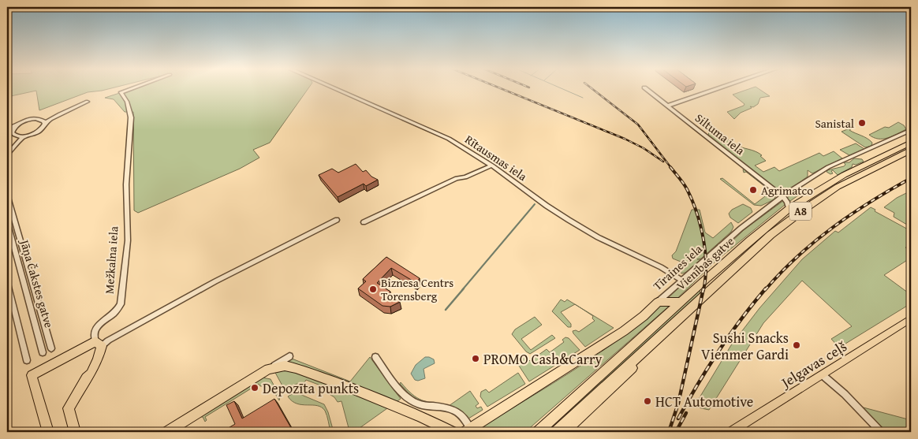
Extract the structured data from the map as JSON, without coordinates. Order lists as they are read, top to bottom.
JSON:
{
  "streets": {
    "highway": [
      "A8",
      "Mežkalna iela",
      "Vienības gatve",
      "Tīraines iela"
    ],
    "main road": ["Jelgavas ceļš"],
    "street": ["Siltuma iela", "Rītausmas iela", "Jāņa Čakstes gatve"]
  },
  "crossings": [
    ["Siltuma iela", "Tīraines iela"],
    ["Rītausmas iela", "Tīraines iela"]
  ],
  "places": [
    "Sanistal",
    "Agrimatco",
    "Biznesa Centrs Torensberg",
    "Sushi Snacks Vienmer Gardi",
    "PROMO Cash&Carry",
    "Depozīta punkts",
    "HCT Automotive"
  ]
}
